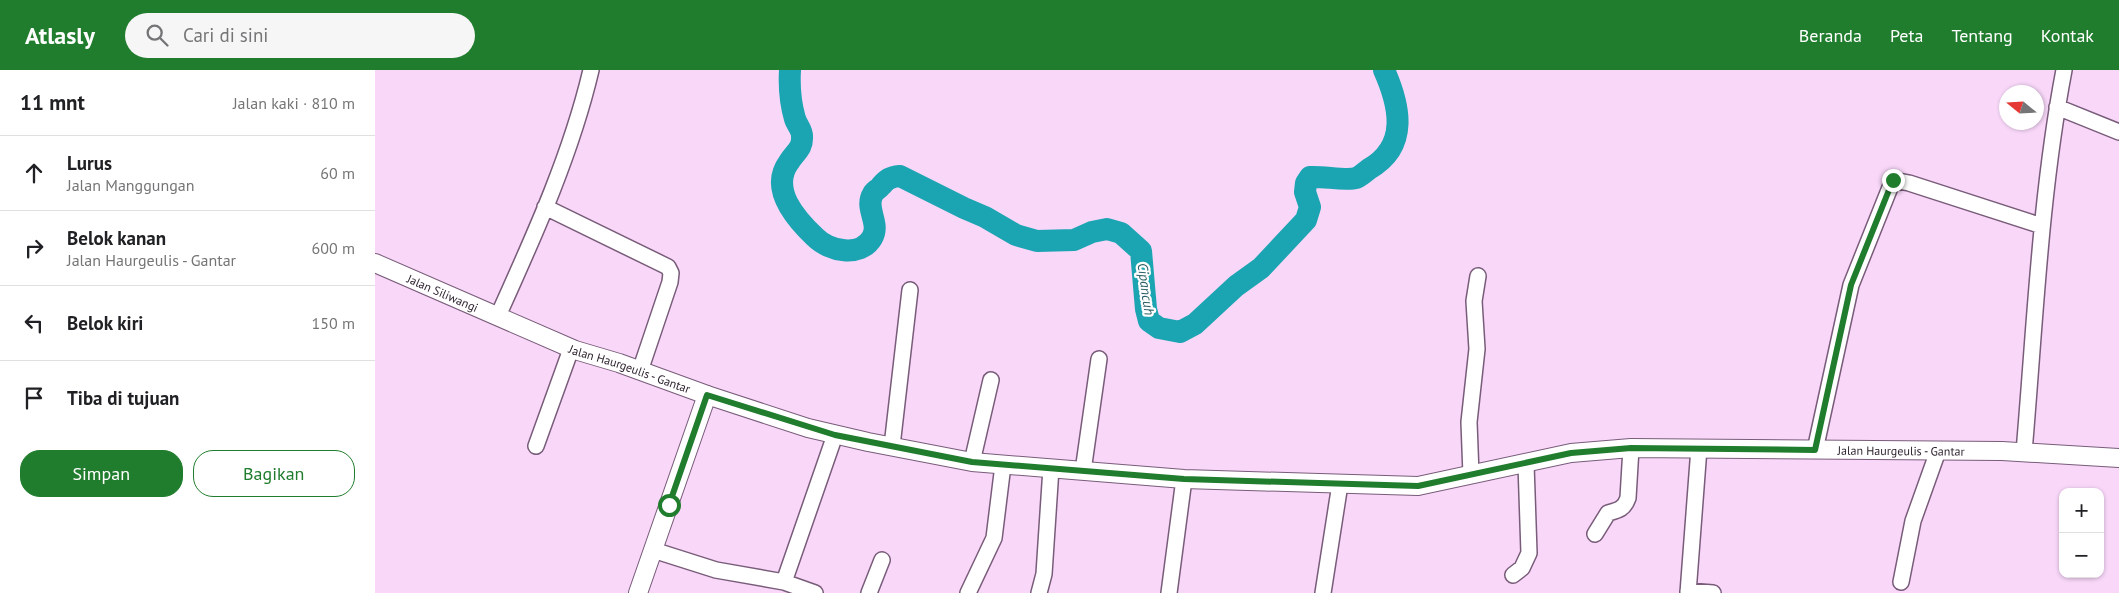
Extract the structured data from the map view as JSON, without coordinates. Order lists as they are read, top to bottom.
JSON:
{
  "streets": {
    "street": ["Jalan Siliwangi", "Jalan Haurgeulis - Gantar"]
  },
  "crossings": [
    ["Jalan Siliwangi", "Jalan Haurgeulis - Gantar"]
  ],
  "water": ["Cipancuh"],
  "north": "left",
  "page": {
    "header": "Atlasly",
    "search": "Cari di sini",
    "nav": [
      "Beranda",
      "Peta",
      "Tentang",
      "Kontak"
    ],
    "heading": ["11 mnt", "Jalan kaki · 810 m"],
    "list": [
      ["Lurus", "Jalan Manggungan", "60 m"],
      ["Belok kanan", "Jalan Haurgeulis - Gantar", "600 m"],
      ["Belok kiri", "150 m"],
      "Tiba di tujuan"
    ],
    "buttons": ["Simpan", "Bagikan"],
    "map_buttons": ["+", "−"]
  }
}
